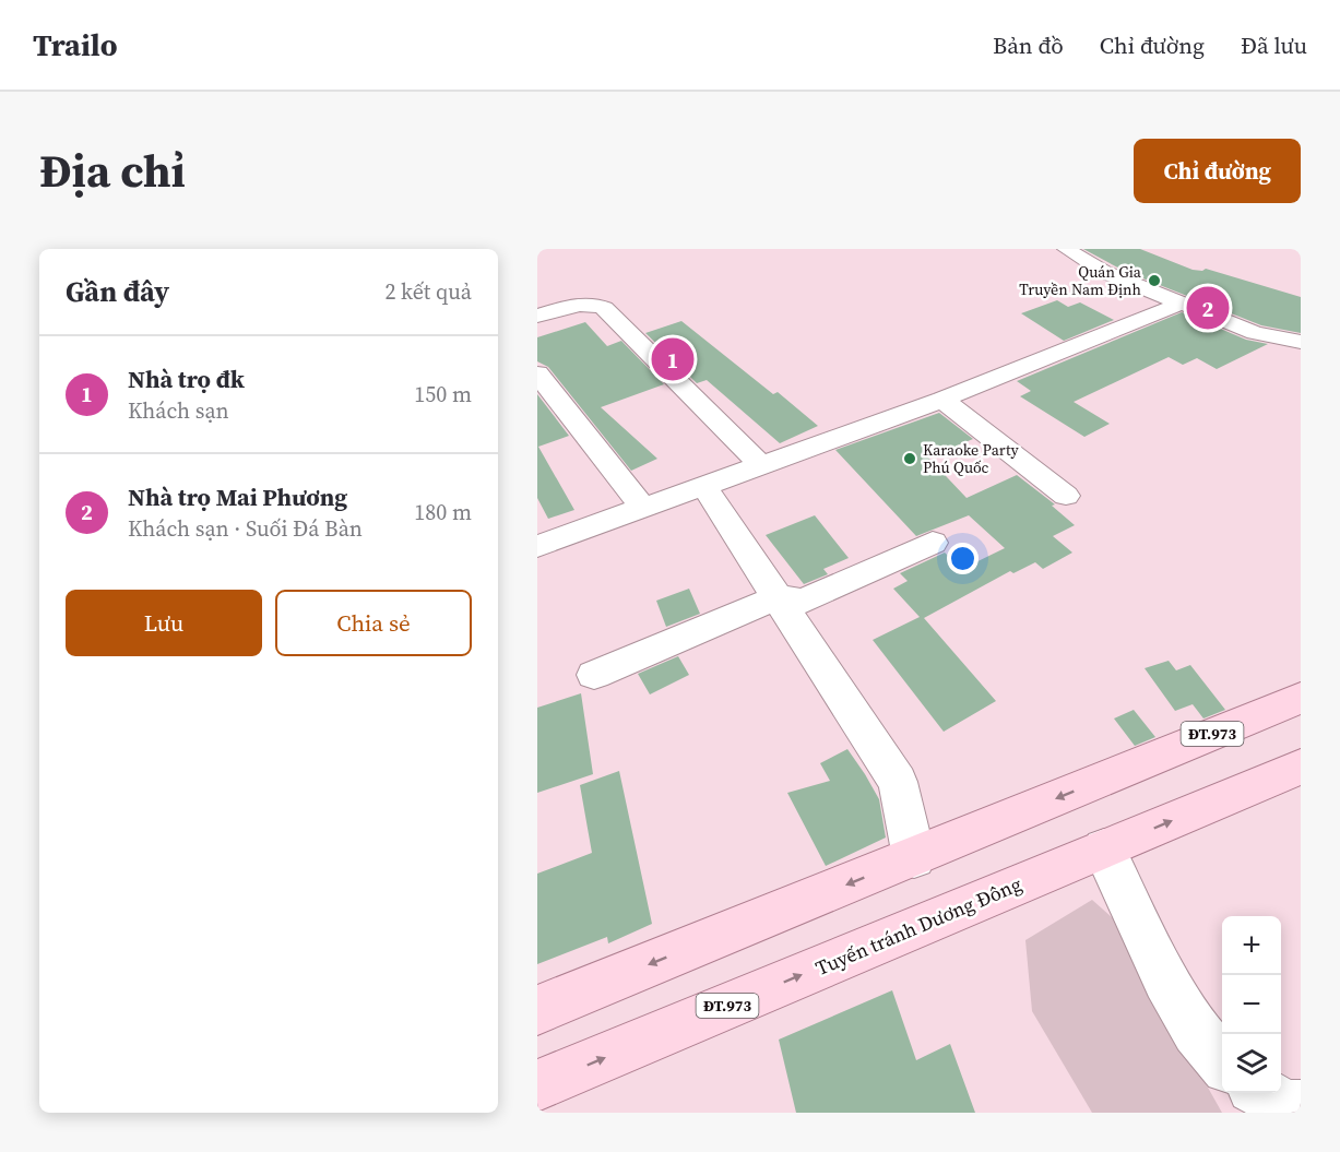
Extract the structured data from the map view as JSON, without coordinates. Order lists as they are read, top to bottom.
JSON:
{
  "streets": {
    "main road": ["ĐT.973", "Tuyến tránh Dương Đông"]
  },
  "places": ["Quán Gia Truyền Nam Định", "Karaoke Party Phú Quốc"],
  "page": {
    "header": "Trailo",
    "nav": ["Bản đồ", "Chỉ đường", "Đã lưu"],
    "title": "Địa chỉ",
    "buttons": [
      "Chỉ đường",
      ["Lưu", "Chia sẻ"]
    ],
    "heading": ["Gần đây", "2 kết quả"],
    "pins": ["2", "1"],
    "list": [
      {
        "mark": "1",
        "name": "Nhà trọ đk",
        "note": "Khách sạn",
        "value": "150 m"
      },
      {
        "mark": "2",
        "name": "Nhà trọ Mai Phương",
        "note": "Khách sạn · Suối Đá Bàn",
        "value": "180 m"
      }
    ],
    "map_buttons": ["+", "−"]
  }
}
